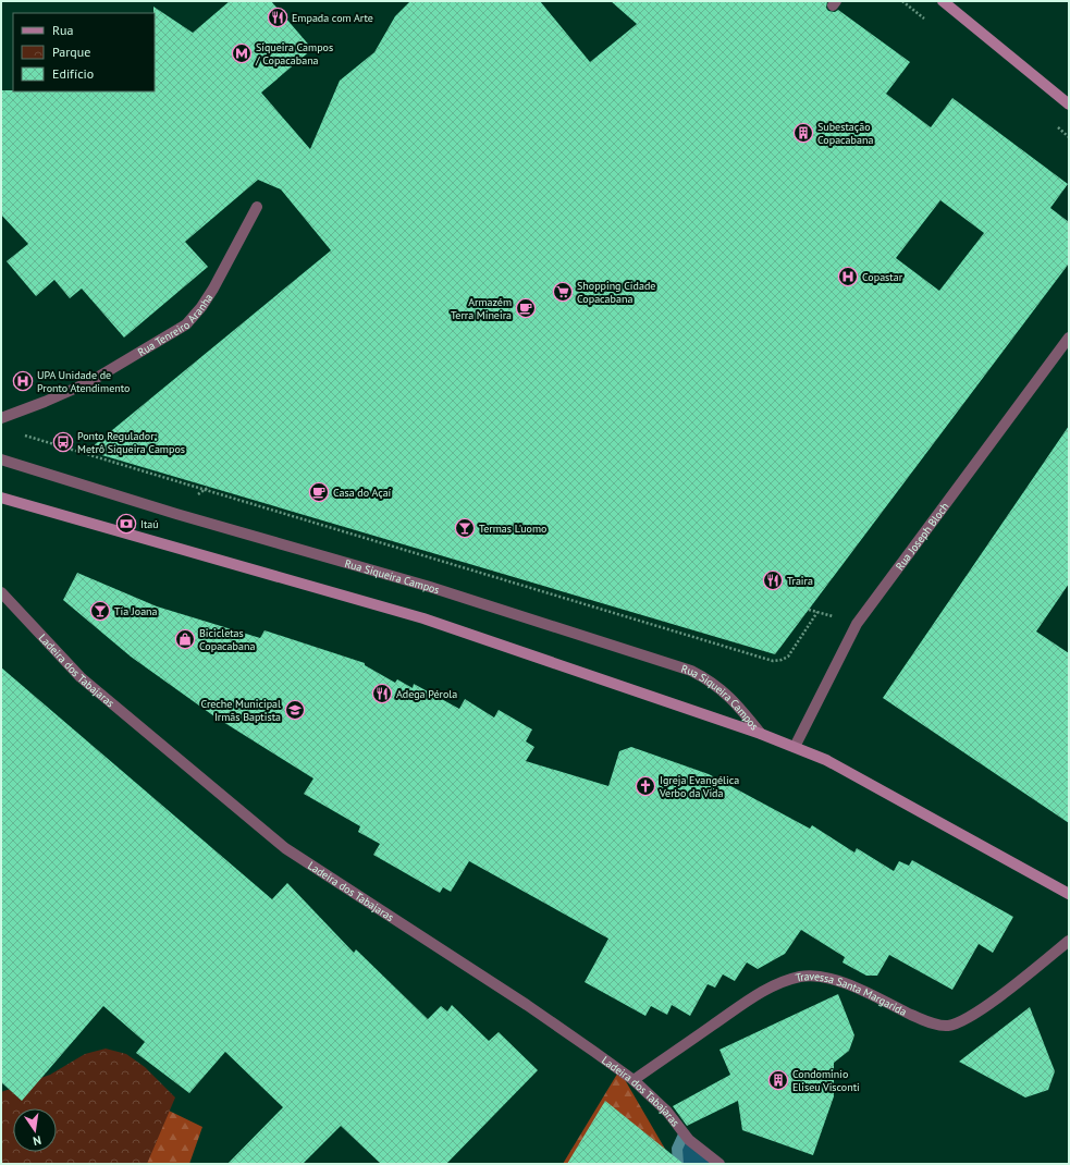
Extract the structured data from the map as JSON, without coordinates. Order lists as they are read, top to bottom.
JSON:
{
  "streets": {
    "main road": ["Rua Siqueira Campos"],
    "street": [
      "Rua Tenreiro Aranha",
      "Rua Joseph Bloch",
      "Ladeira dos Tabajaras",
      "Travessa Santa Margarida"
    ]
  },
  "crossings": [
    ["Rua Joseph Bloch", "Rua Siqueira Campos"],
    ["Ladeira dos Tabajaras", "Travessa Santa Margarida"]
  ],
  "places": {
    "restaurant": ["Empada com Arte", "Traira", "Adega Pérola"],
    "metro station": ["Siqueira Campos / Copacabana"],
    "building": ["Subestação Copacabana", "Condominio Eliseu Visconti"],
    "hospital": ["Copastar", "UPA Unidade de Pronto Atendimento"],
    "supermarket": ["Shopping Cidade Copacabana"],
    "cafe": ["Armazém Terra Mineira", "Casa do Açaí"],
    "bus stop": ["Ponto Regulador: Metrô Siqueira Campos"],
    "bank": ["Itaú"],
    "bar": ["Termas L'uomo", "Tia Joana"],
    "shop": ["Bicicletas Copacabana"],
    "school or university": ["Creche Municipal Irmãs Baptista"],
    "church": ["Igreja Evangélica Verbo da Vida"]
  },
  "legend": ["Rua", "Parque", "Edifício"],
  "north": "bottom"
}
